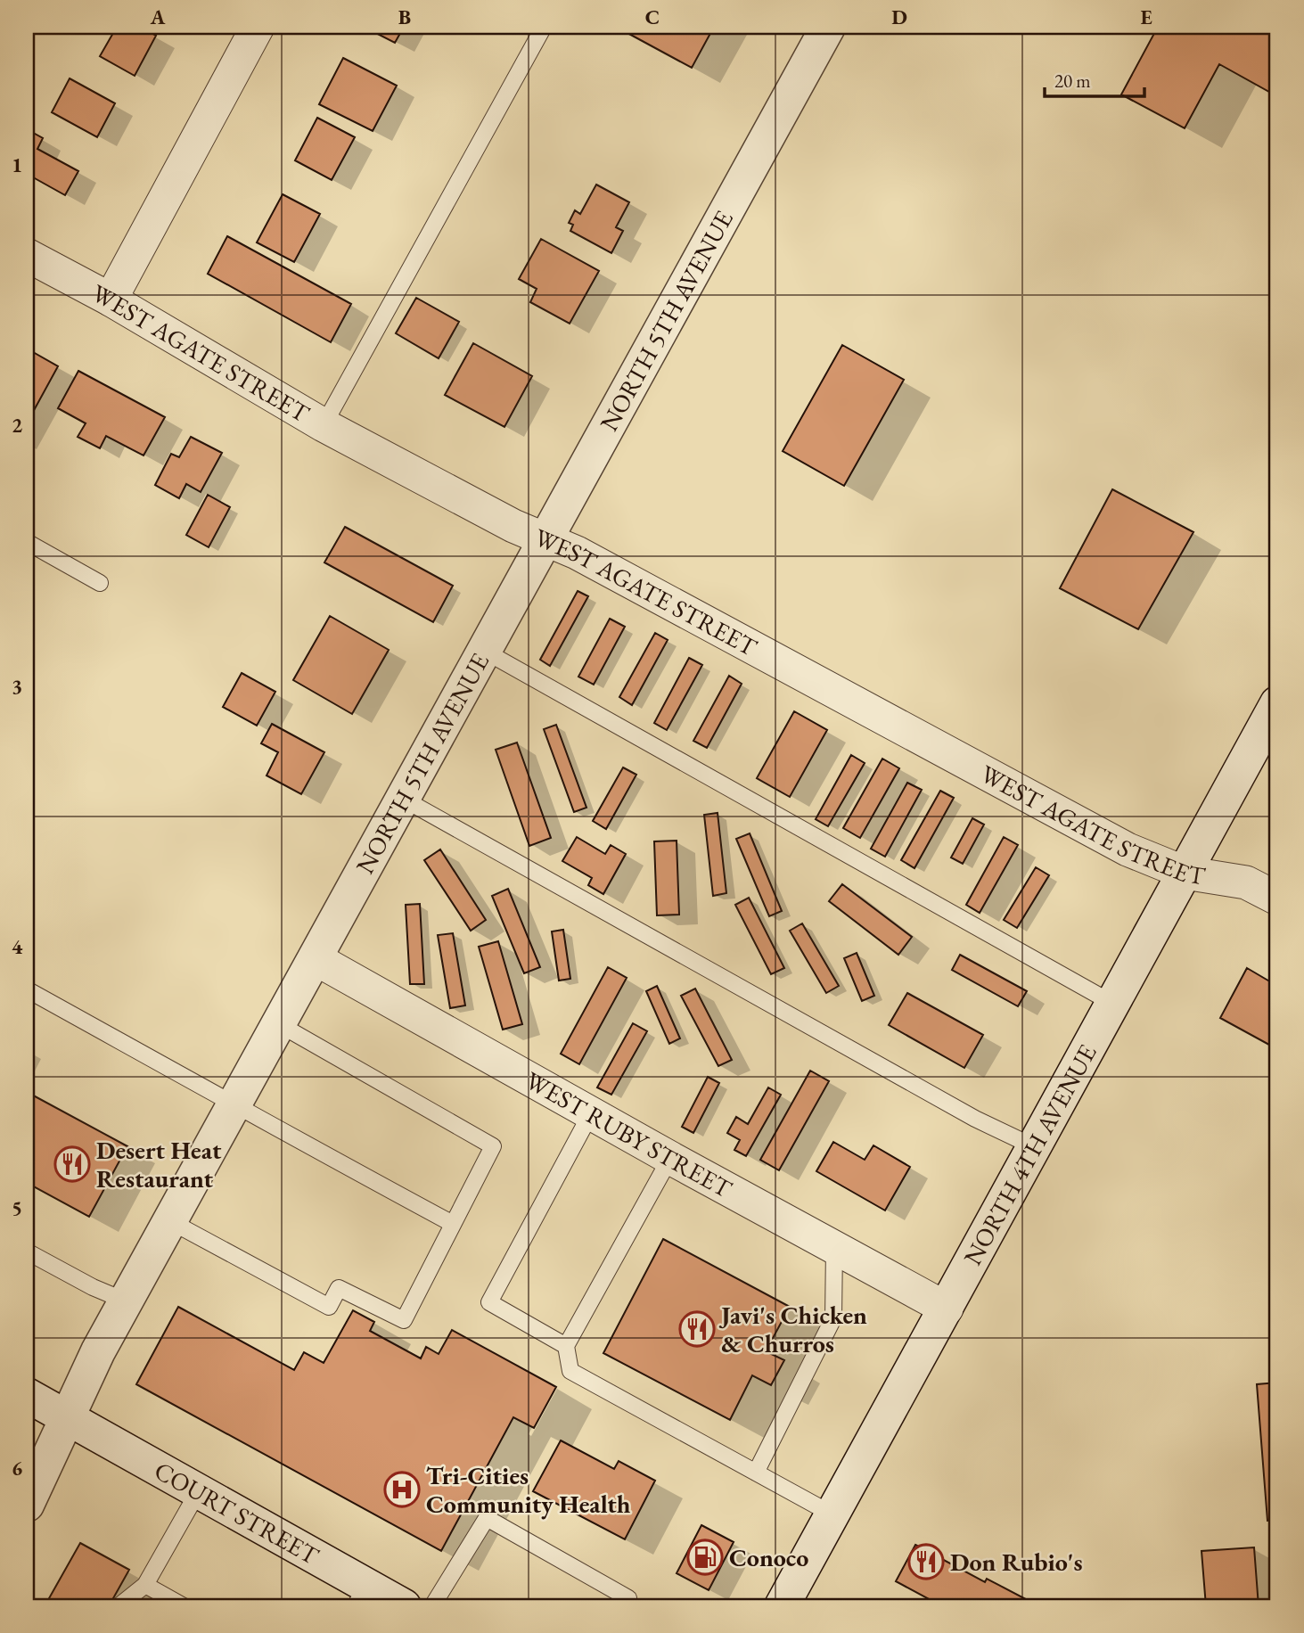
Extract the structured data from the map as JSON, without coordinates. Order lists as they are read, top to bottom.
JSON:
{
  "streets": {
    "street": [
      "NORTH 5TH AVENUE",
      "WEST AGATE STREET",
      "WEST RUBY STREET",
      "NORTH 4TH AVENUE",
      "COURT STREET"
    ]
  },
  "crossings": [
    ["NORTH 5TH AVENUE", "WEST AGATE STREET"],
    ["NORTH 5TH AVENUE", "WEST RUBY STREET"],
    ["NORTH 5TH AVENUE", "COURT STREET"],
    ["WEST AGATE STREET", "NORTH 4TH AVENUE"],
    ["WEST RUBY STREET", "NORTH 4TH AVENUE"]
  ],
  "places": {
    "restaurant": ["Desert Heat Restaurant", "Javi's Chicken & Churros", "Don Rubio's"],
    "hospital": ["Tri-Cities Community Health"],
    "fuel station": ["Conoco"]
  },
  "scale_bar": "20 m",
  "grid": {
    "columns": [
      "A",
      "B",
      "C",
      "D",
      "E"
    ],
    "rows": [
      "1",
      "2",
      "3",
      "4",
      "5",
      "6"
    ]
  }
}
